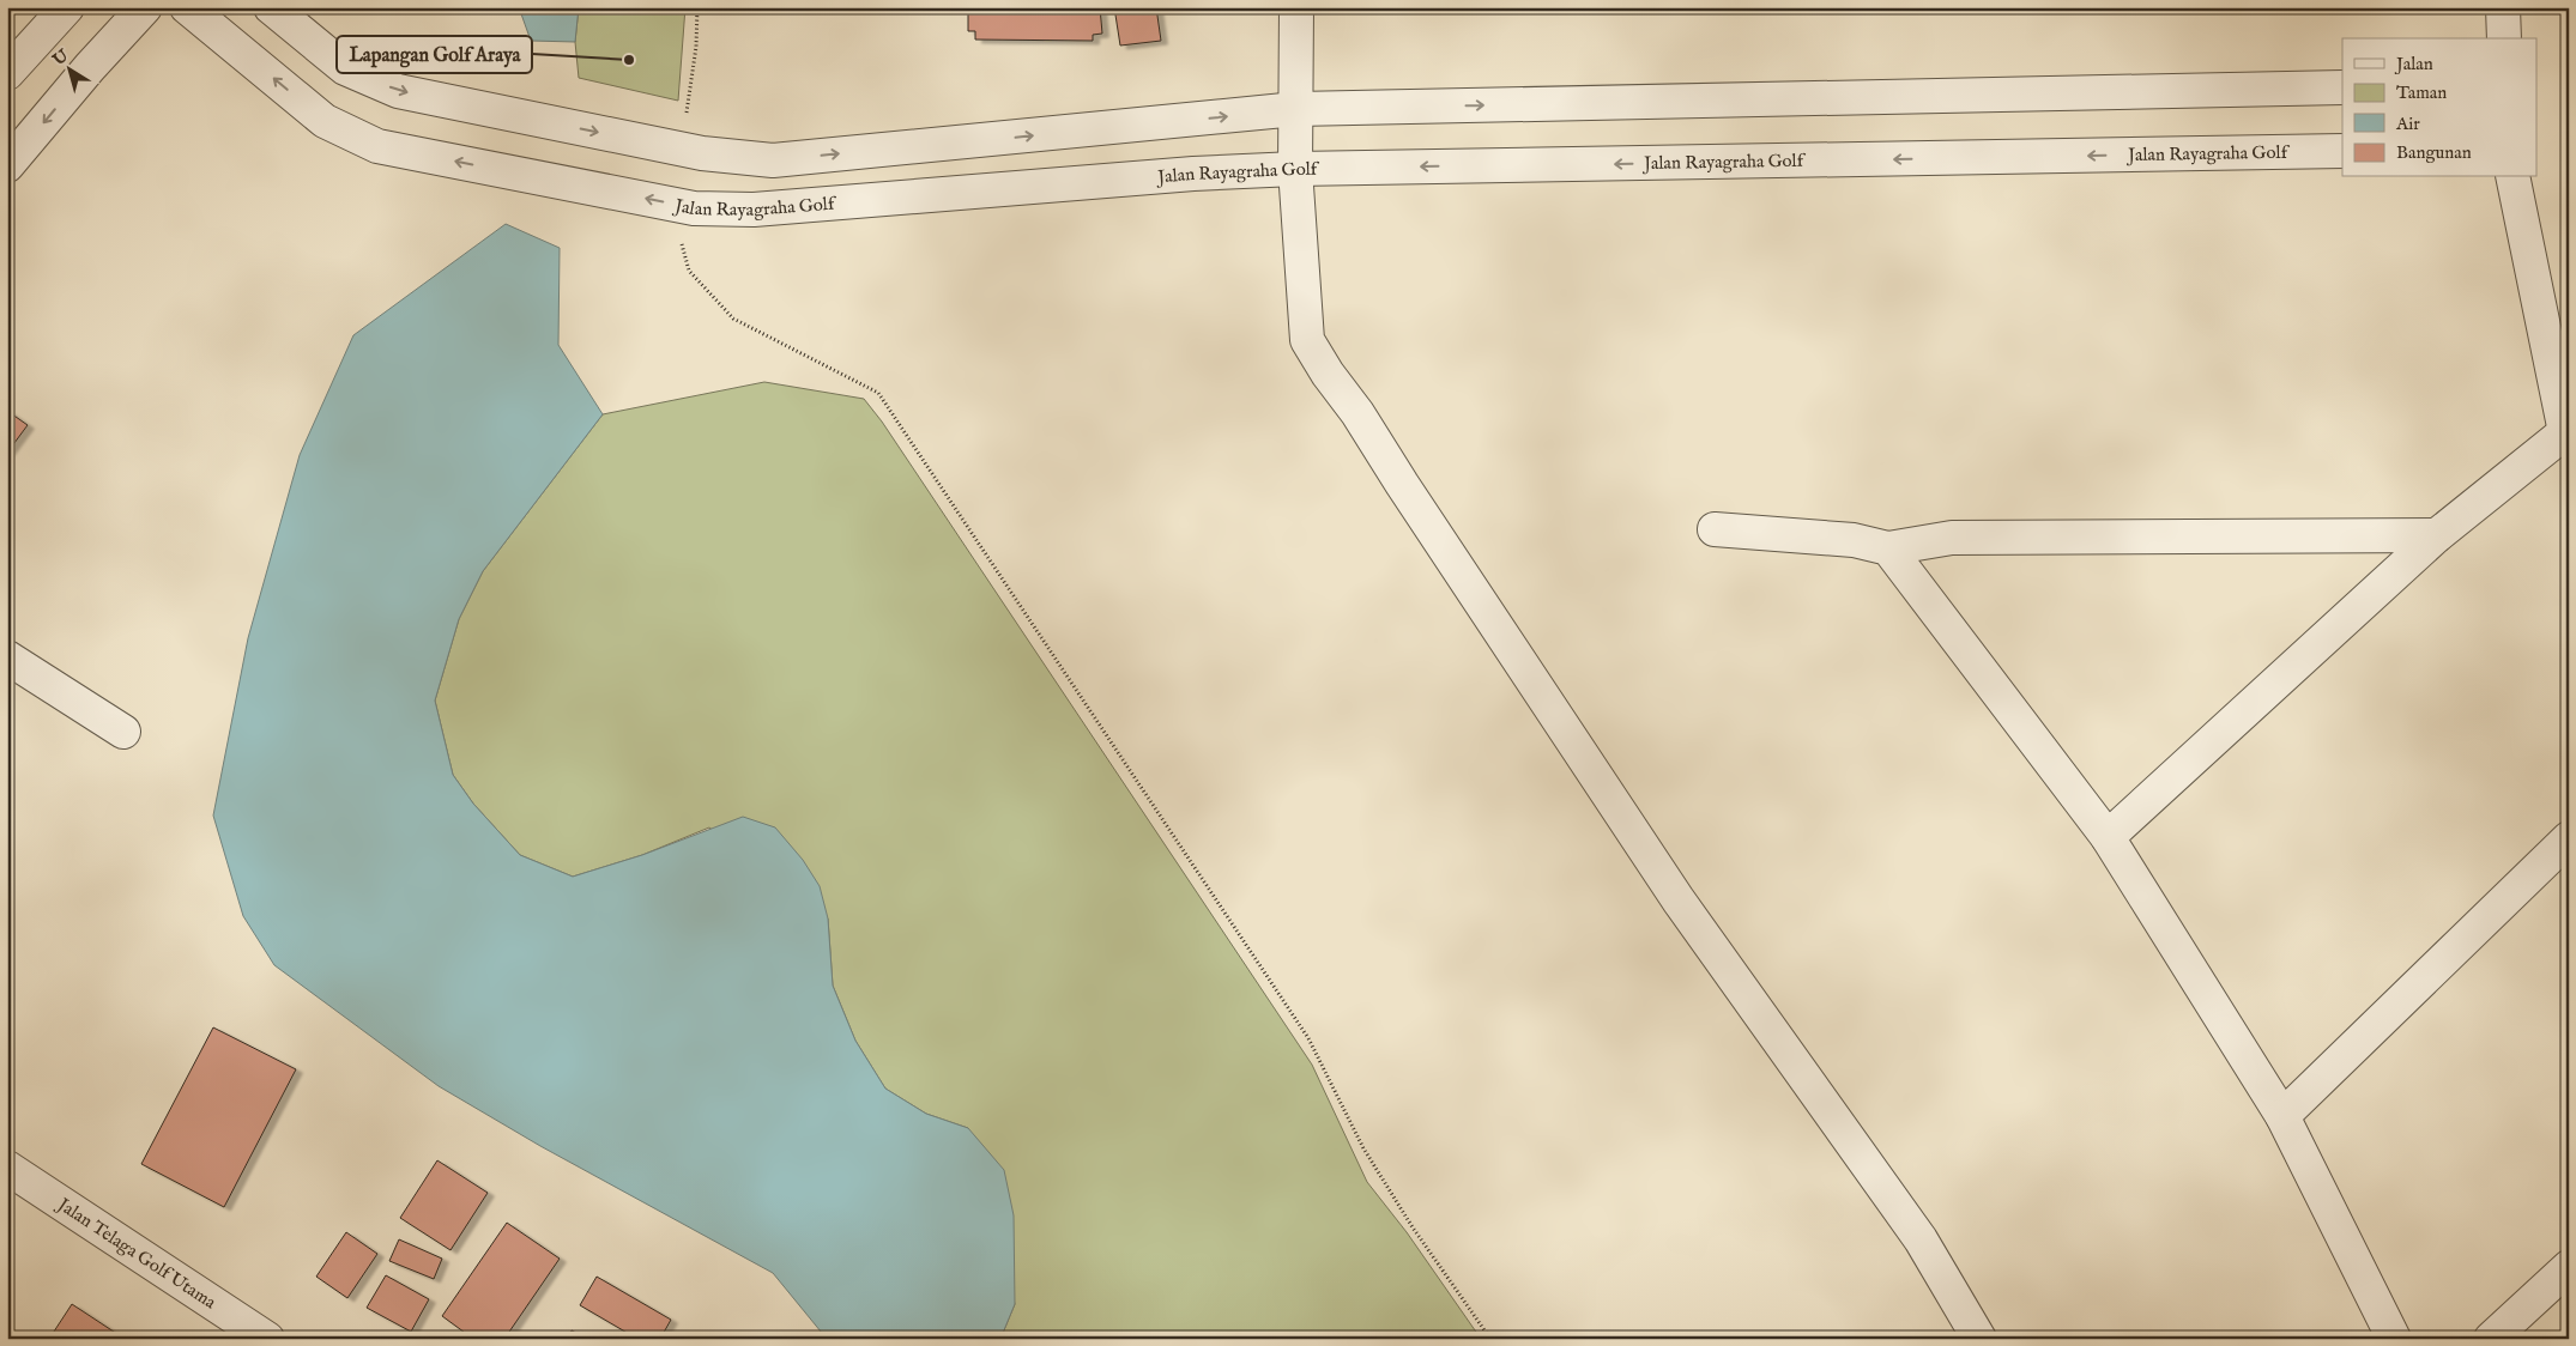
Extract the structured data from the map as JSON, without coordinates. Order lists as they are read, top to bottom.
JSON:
{
  "streets": {
    "street": ["Jalan Rayagraha Golf", "Jalan Telaga Golf Utama"]
  },
  "places": ["Lapangan Golf Araya"],
  "legend": [
    "Jalan",
    "Taman",
    "Air",
    "Bangunan"
  ],
  "north": "top left"
}
